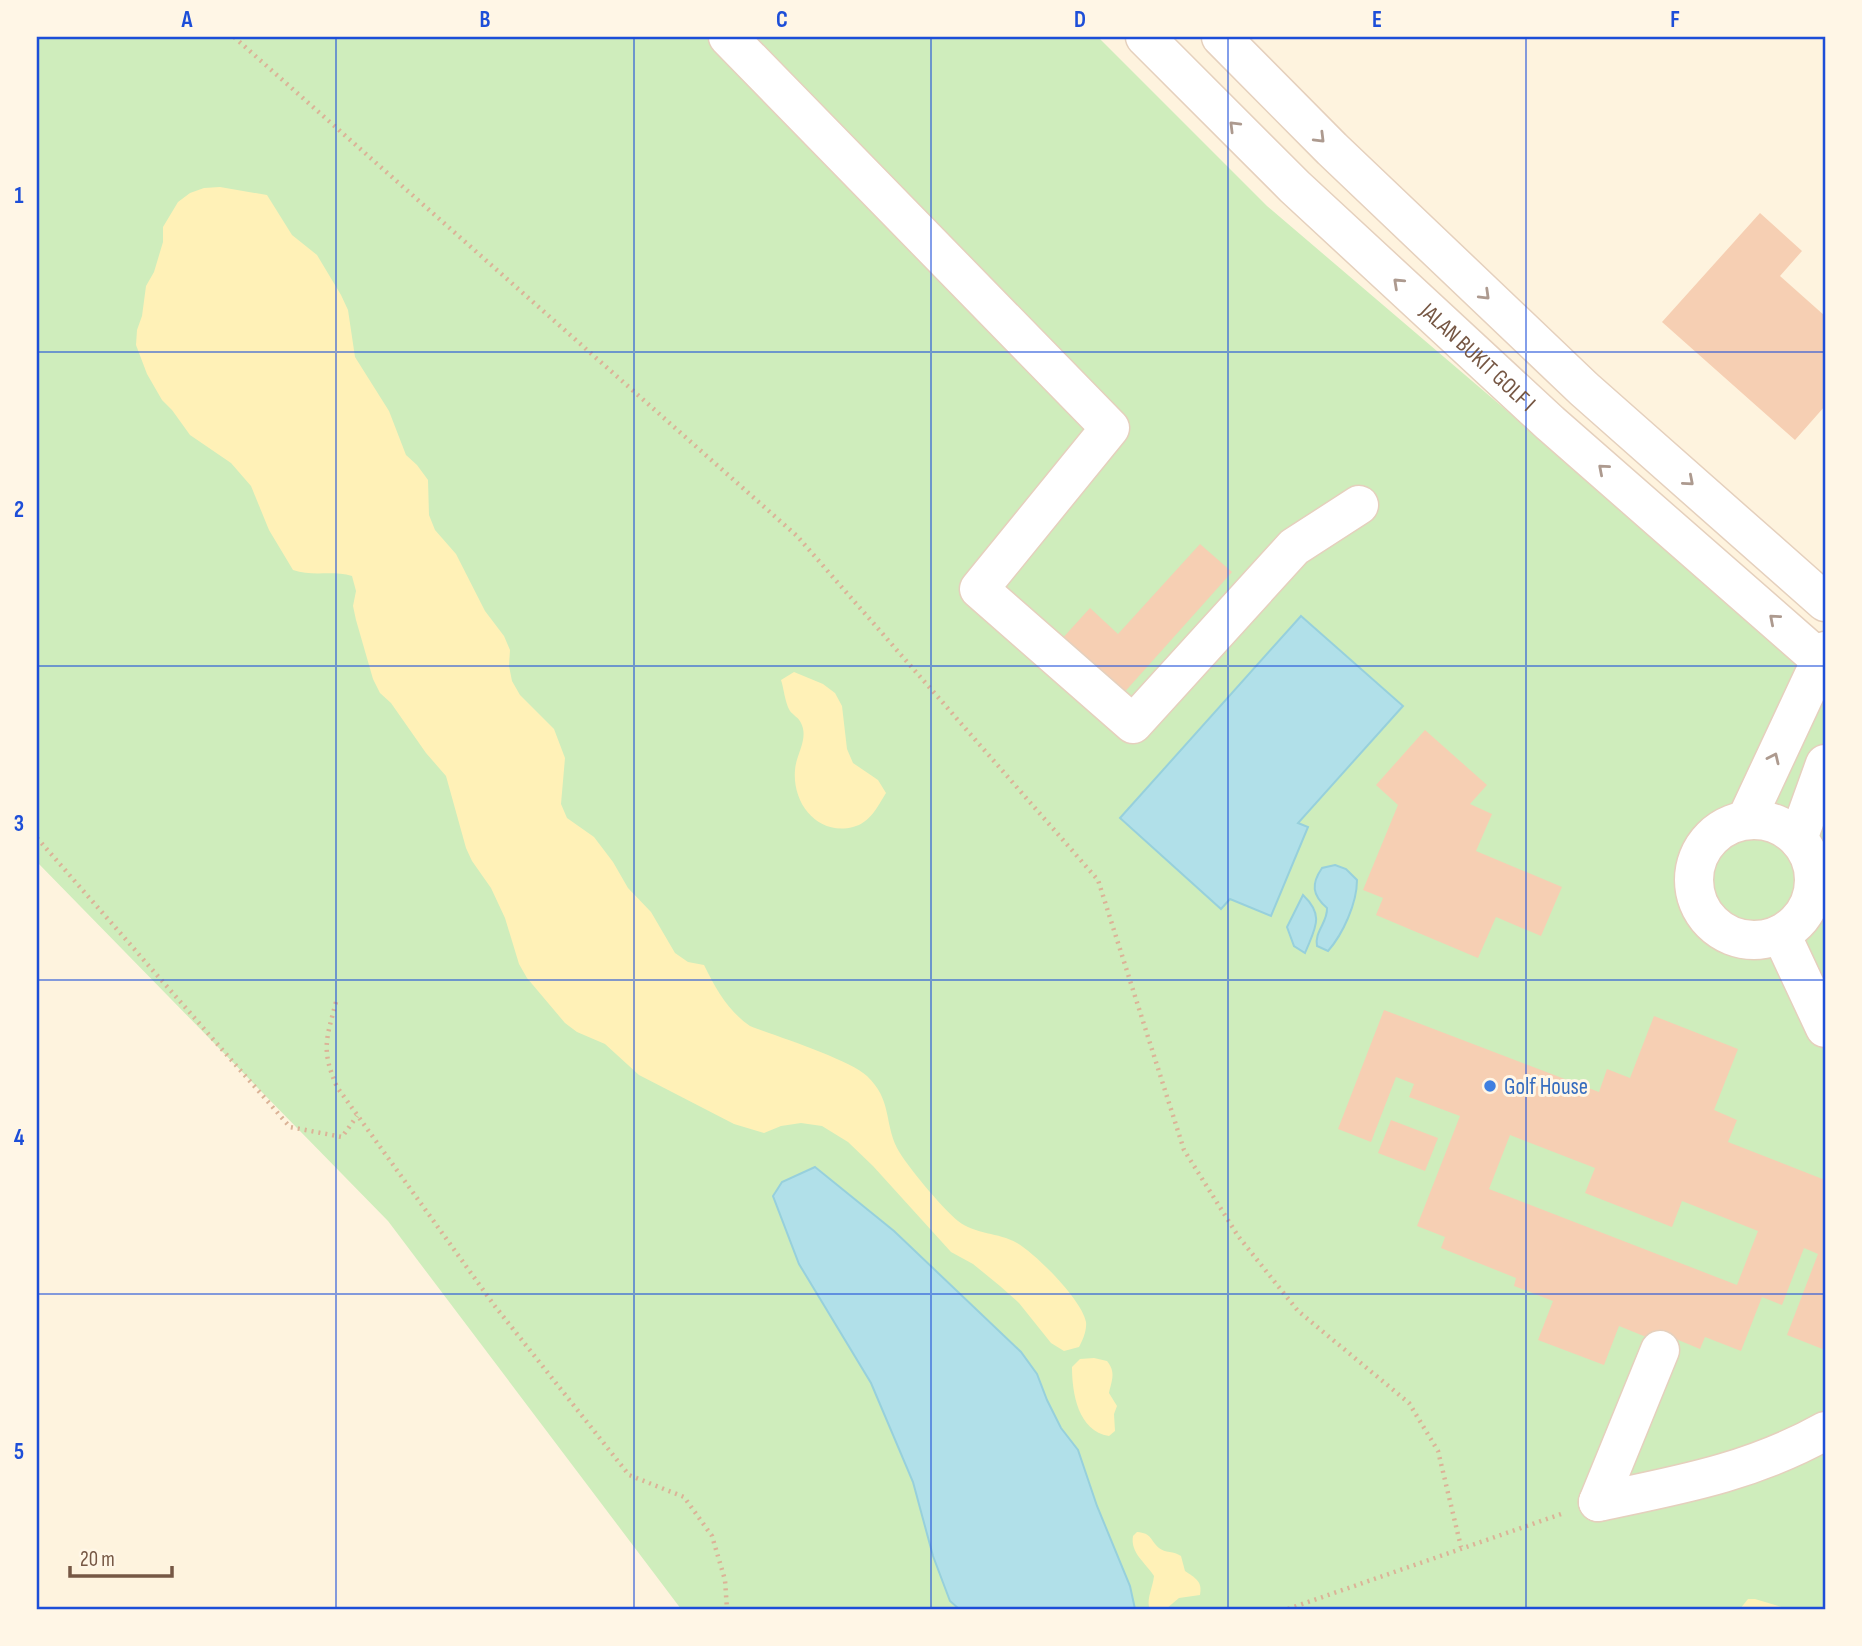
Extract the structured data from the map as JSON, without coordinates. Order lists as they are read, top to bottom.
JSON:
{
  "streets": {
    "street": ["JALAN BUKIT GOLF I"]
  },
  "places": ["Golf House"],
  "scale_bar": "20 m",
  "grid": {
    "columns": [
      "A",
      "B",
      "C",
      "D",
      "E",
      "F"
    ],
    "rows": [
      "1",
      "2",
      "3",
      "4",
      "5"
    ]
  }
}
